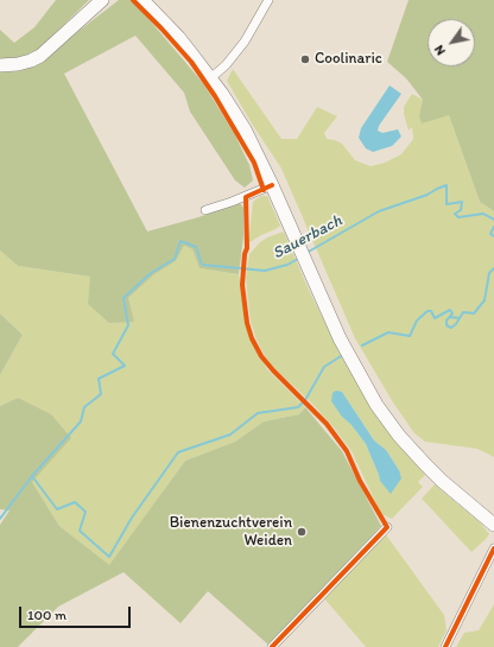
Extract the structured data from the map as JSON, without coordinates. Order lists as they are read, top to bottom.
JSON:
{
  "water": ["Sauerbach"],
  "places": ["Coolinaric", "Bienenzuchtverein Weiden"],
  "scale_bar": "100 m",
  "north": "bottom left"
}
